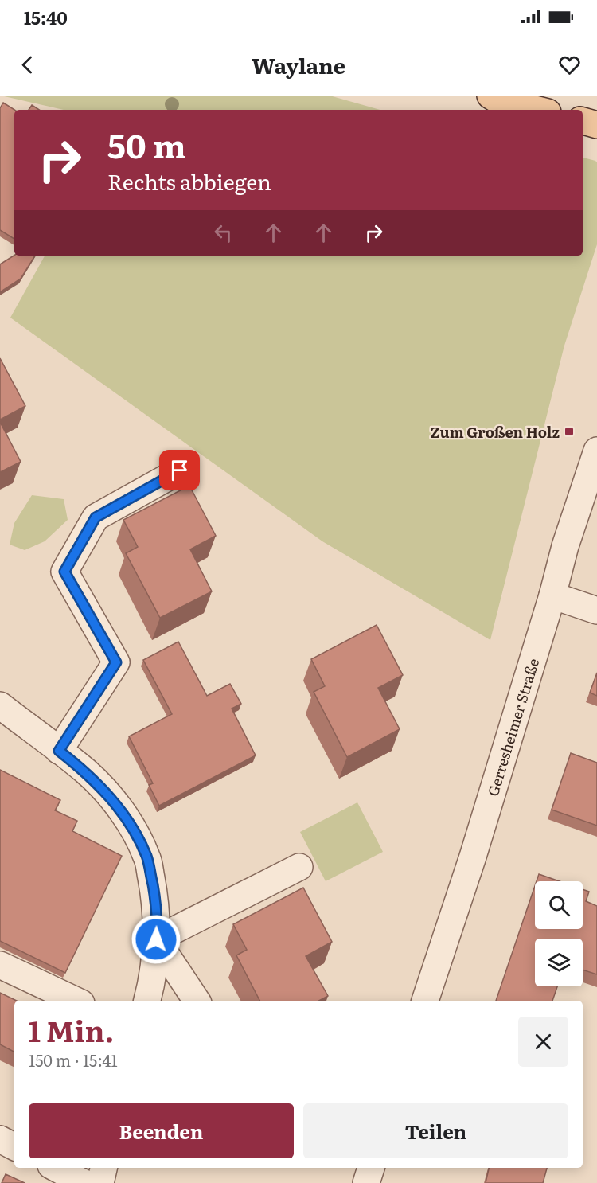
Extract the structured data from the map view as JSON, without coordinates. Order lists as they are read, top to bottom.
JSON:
{
  "streets": {
    "street": ["Gerresheimer Straße"]
  },
  "places": {
    "transit": ["Zum Großen Holz"]
  },
  "page": {
    "status": "15:40",
    "header": "Waylane",
    "turn": ["50 m", "Rechts abbiegen"],
    "heading": ["1 Min.", "150 m · 15:41"],
    "buttons": ["Beenden", "Teilen"]
  }
}
